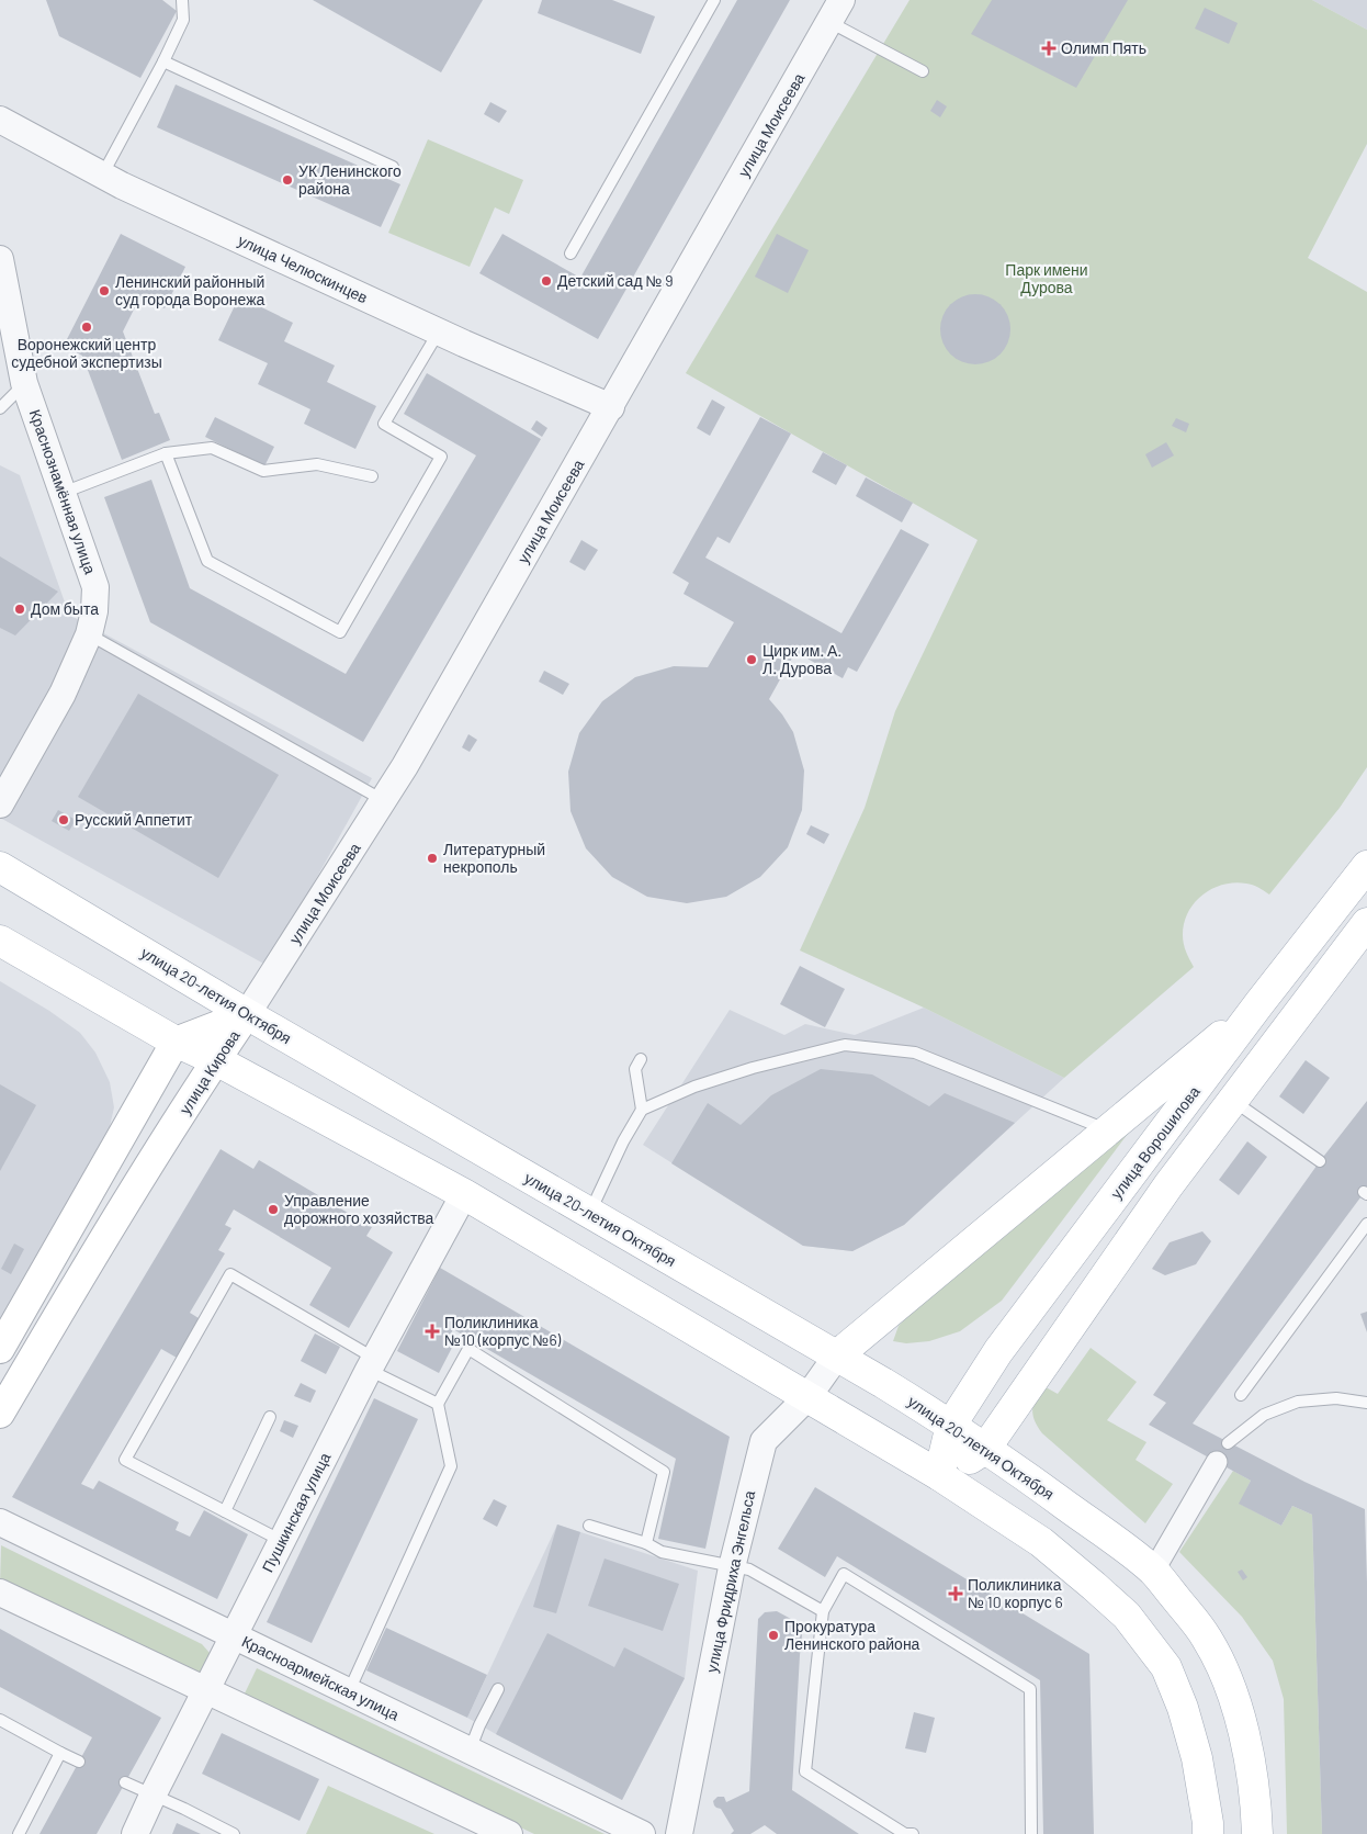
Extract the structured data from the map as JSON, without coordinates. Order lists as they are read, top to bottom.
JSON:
{
  "streets": {
    "main road": ["улица 20-летия Октября", "улица Кирова", "улица Ворошилова"],
    "street": [
      "улица Моисеева",
      "улица Челюскинцев",
      "Краснознамённая улица",
      "Пушкинская улица",
      "улица Фридриха Энгельса",
      "Красноармейская улица"
    ]
  },
  "crossings": [
    ["улица Моисеева", "улица Челюскинцев"],
    ["улица Моисеева", "улица 20-летия Октября"],
    ["улица Моисеева", "улица Кирова"],
    ["улица 20-летия Октября", "улица Кирова"],
    ["улица 20-летия Октября", "улица Ворошилова"],
    ["улица 20-летия Октября", "улица Фридриха Энгельса"],
    ["Пушкинская улица", "Красноармейская улица"]
  ],
  "parks": ["Парк имени Дурова"],
  "places": {
    "health": ["Олимп Пять", "Поликлиника №10 (корпус №6)", "Поликлиника № 10 корпус 6"],
    "other": [
      "УК Ленинского района",
      "Детский сад № 9",
      "Ленинский районный суд города Воронежа",
      "Воронежский центр судебной экспертизы",
      "Дом быта",
      "Цирк им. А. Л. Дурова",
      "Русский Аппетит",
      "Литературный некрополь",
      "Управление дорожного хозяйства",
      "Прокуратура Ленинского района"
    ]
  }
}
